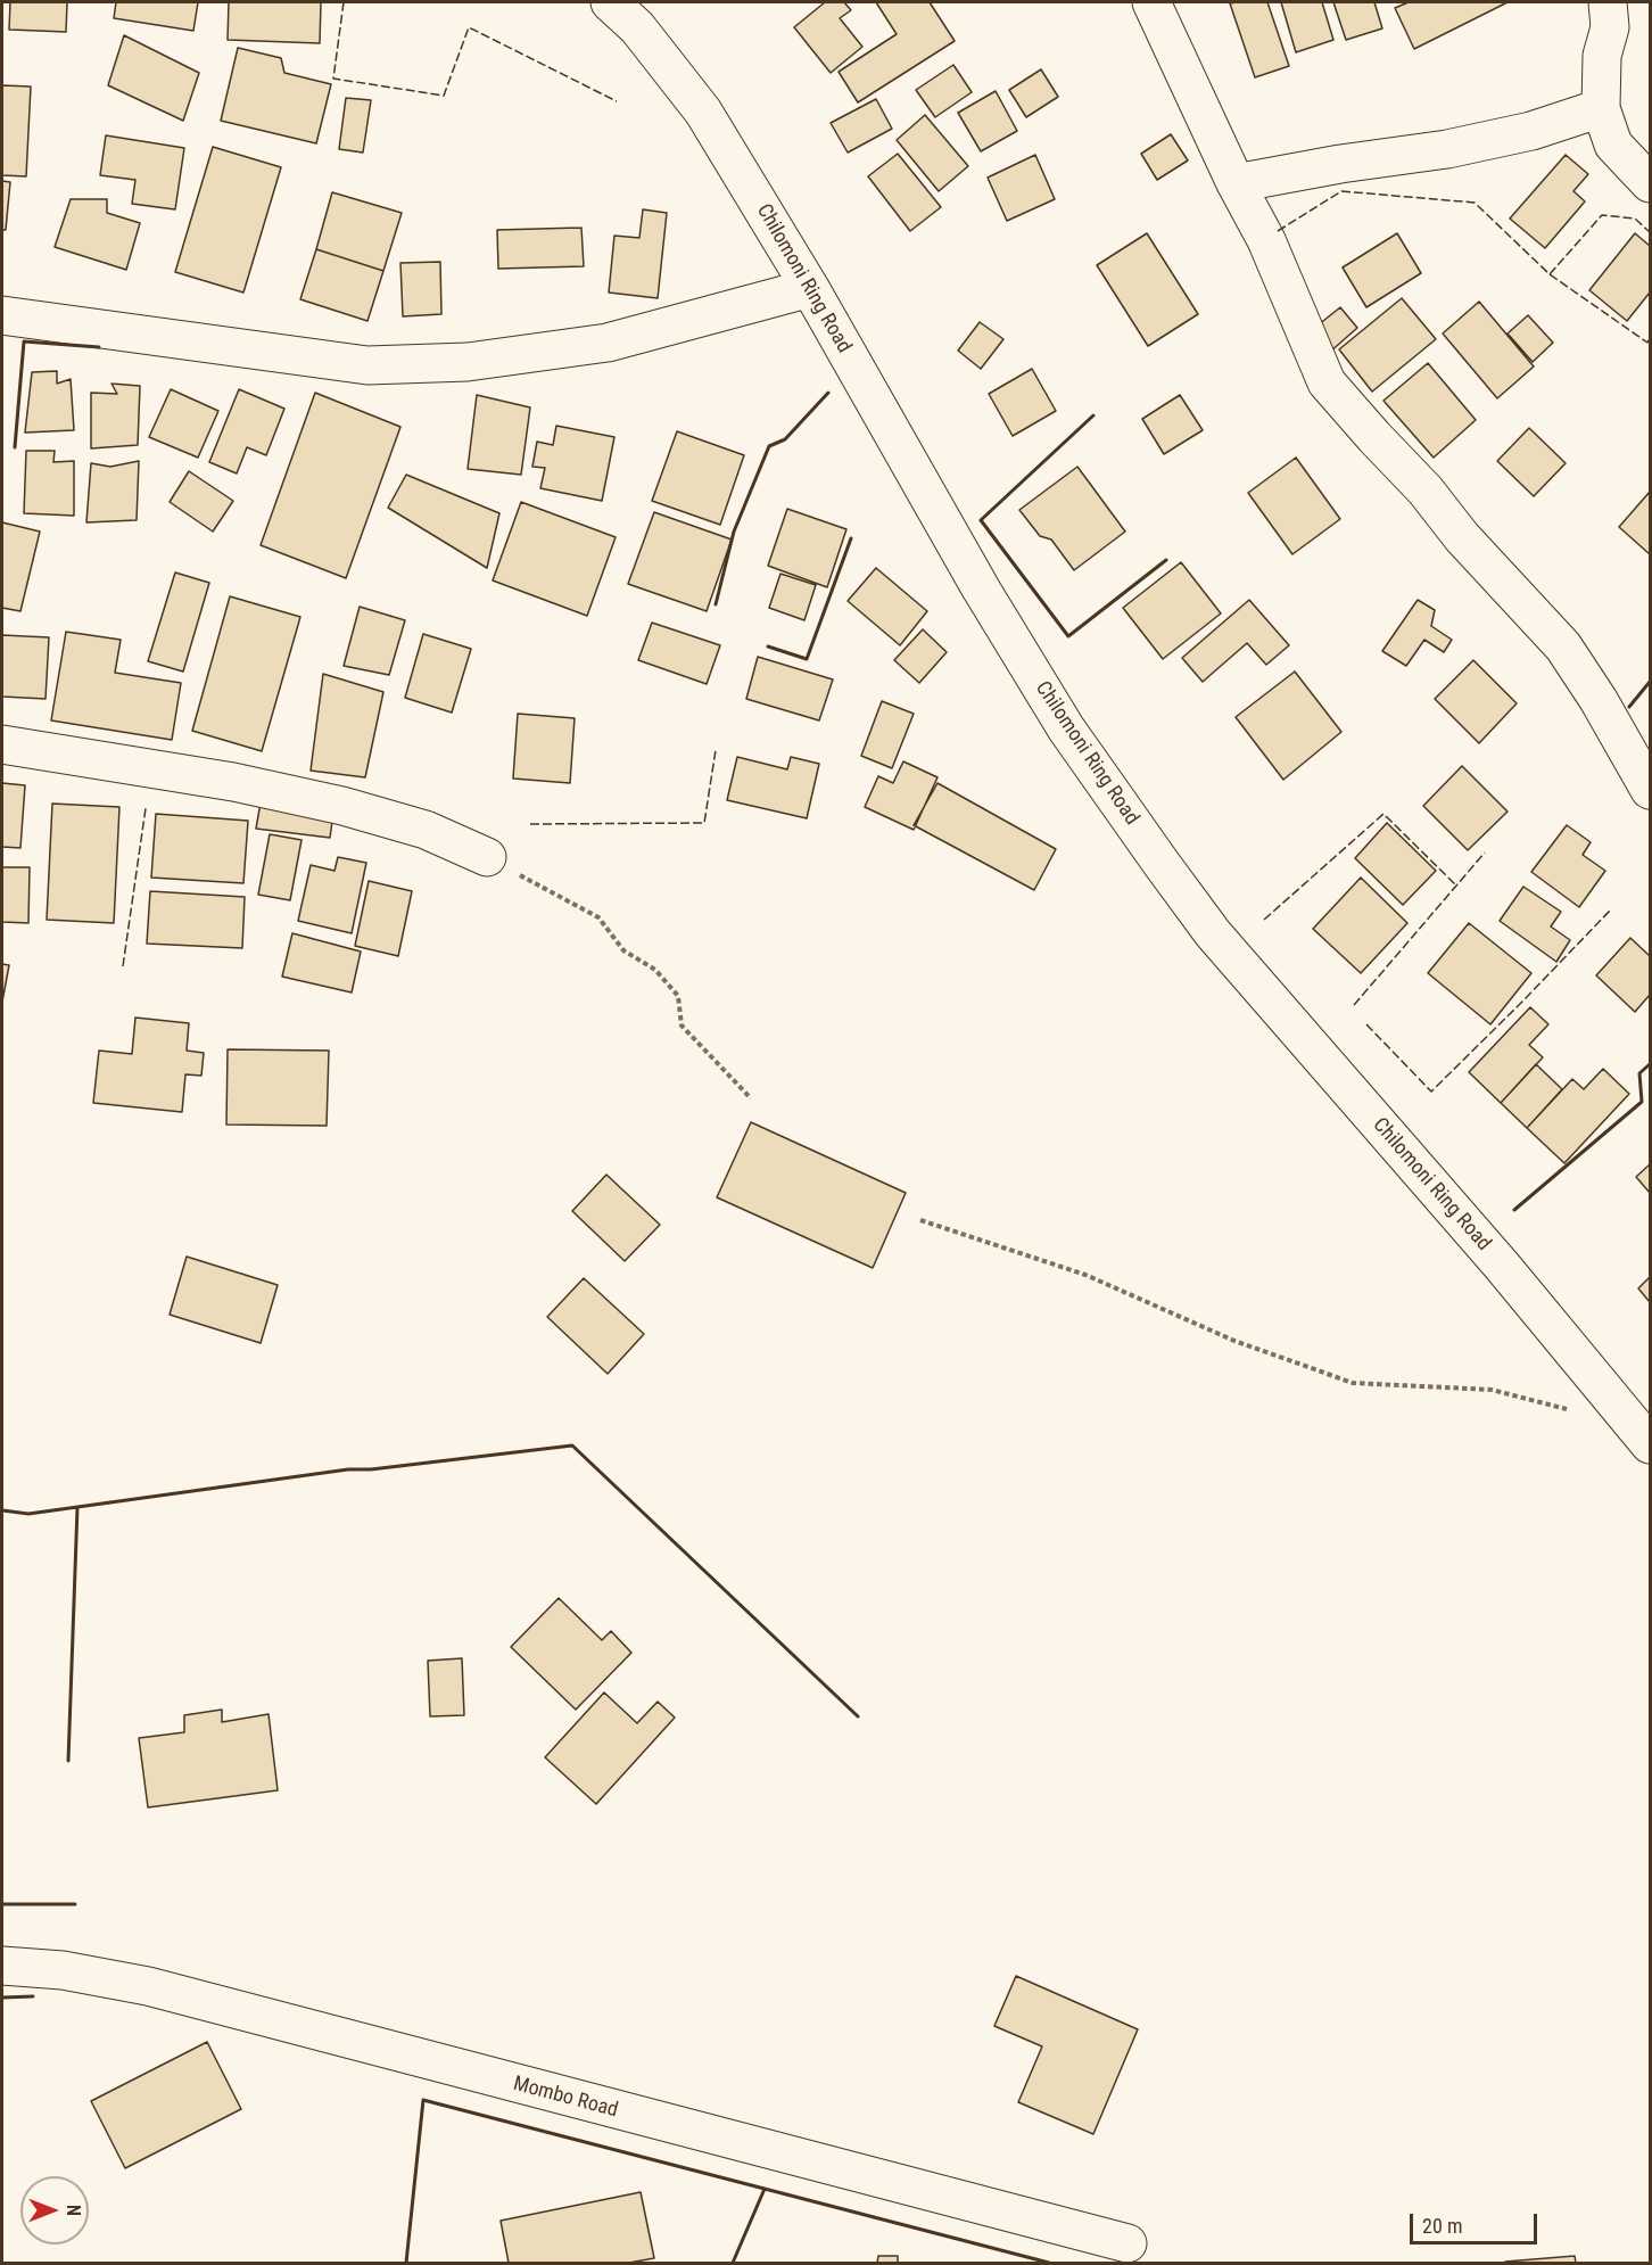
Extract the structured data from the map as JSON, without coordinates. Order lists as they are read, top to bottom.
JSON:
{
  "streets": {
    "street": ["Chilomoni Ring Road", "Mombo Road"]
  },
  "scale_bar": "20 m",
  "north": "right"
}
